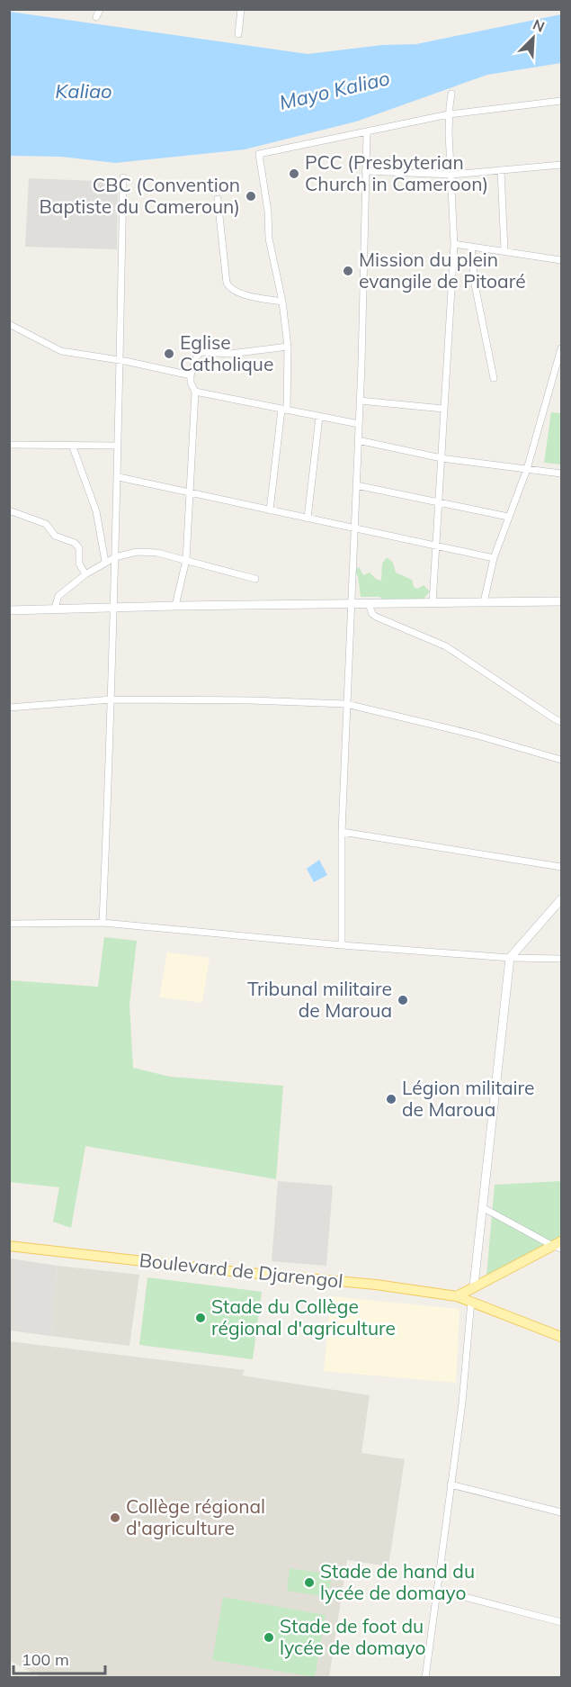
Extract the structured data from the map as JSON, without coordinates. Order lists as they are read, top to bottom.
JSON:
{
  "streets": {
    "main road": ["Boulevard de Djarengol"]
  },
  "water": ["Mayo Kaliao", "Kaliao"],
  "places": [
    "PCC (Presbyterian Church in Cameroon)",
    "CBC (Convention Baptiste du Cameroun)",
    "Mission du plein evangile de Pitoaré",
    "Eglise Catholique",
    "Tribunal militaire de Maroua",
    "Légion militaire de Maroua",
    "Stade du Collège régional d'agriculture",
    "Collège régional d'agriculture",
    "Stade de hand du lycée de domayo",
    "Stade de foot du lycée de domayo"
  ],
  "scale_bar": "100 m",
  "north": "top right"
}
